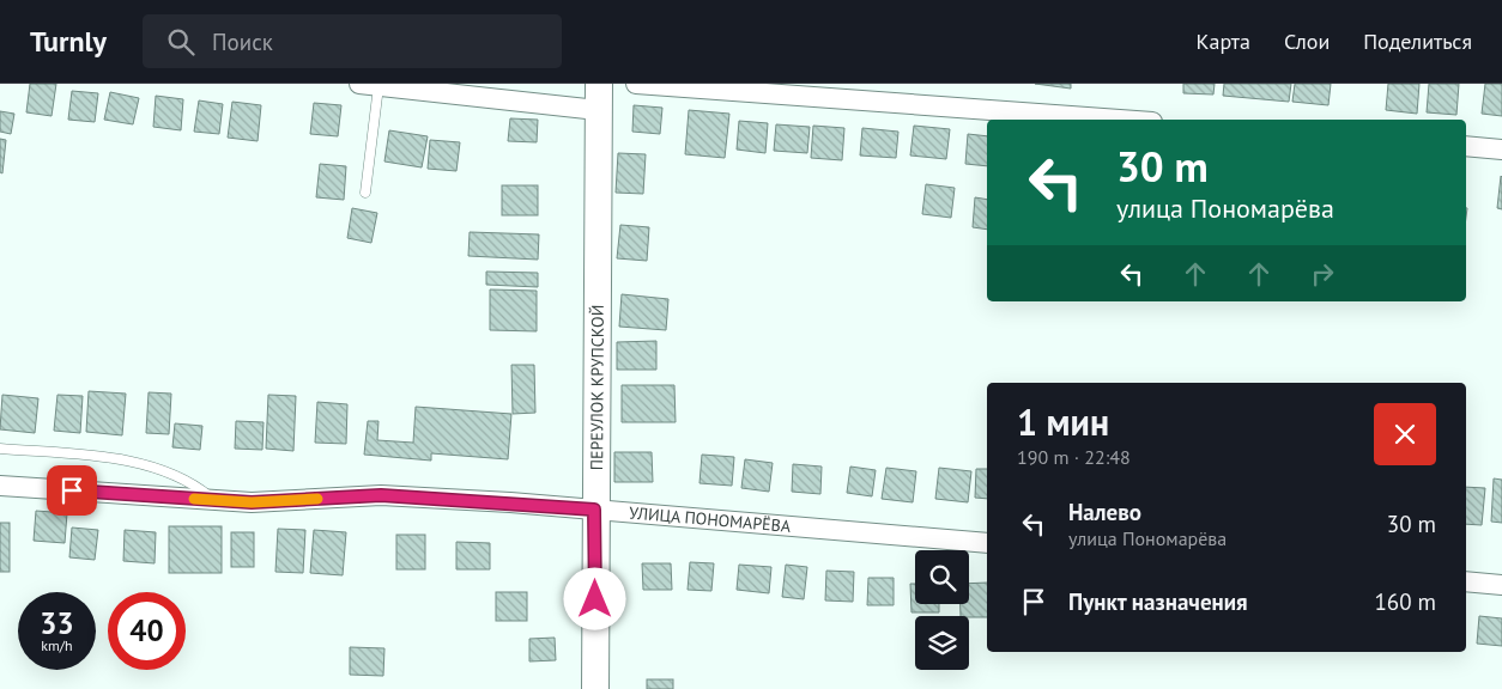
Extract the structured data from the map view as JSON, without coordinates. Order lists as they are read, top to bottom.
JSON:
{
  "streets": {
    "street": ["ПЕРЕУЛОК КРУПСКОЙ", "УЛИЦА ПОНОМАРЁВА"]
  },
  "crossings": [
    ["ПЕРЕУЛОК КРУПСКОЙ", "УЛИЦА ПОНОМАРЁВА"]
  ],
  "page": {
    "header": "Turnly",
    "search": "Поиск",
    "nav": ["Карта", "Слои", "Поделиться"],
    "turn": ["30 m", "улица Пономарёва"],
    "heading": ["1 мин", "190 m · 22:48"],
    "list": [
      {
        "name": "Налево",
        "note": "улица Пономарёва",
        "value": "30 m"
      },
      {
        "name": "Пункт назначения",
        "value": "160 m"
      }
    ],
    "speed": "33 km/h",
    "limit": "40"
  }
}
